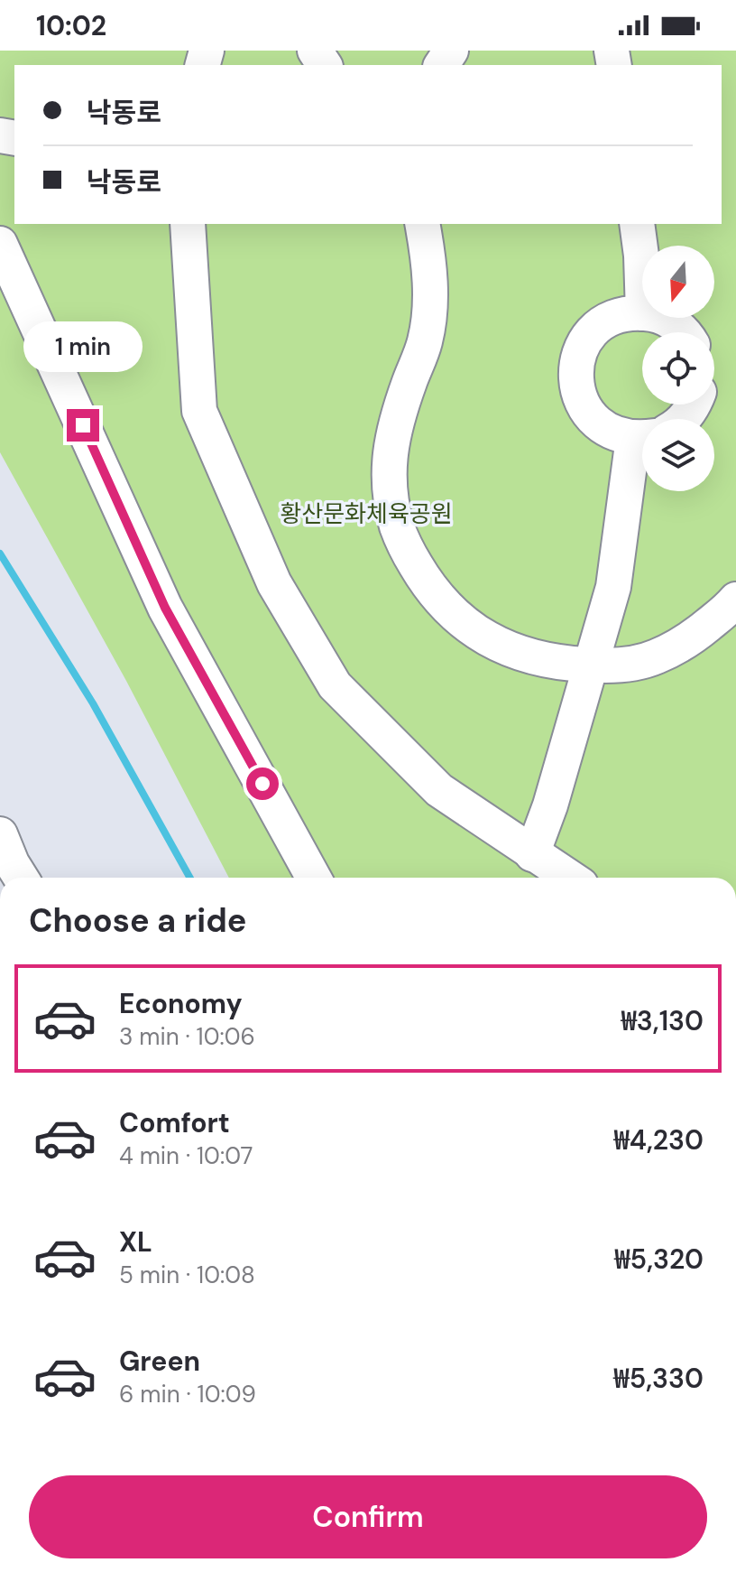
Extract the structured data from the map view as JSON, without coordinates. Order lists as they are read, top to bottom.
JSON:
{
  "parks": ["황산문화체육공원"],
  "north": "bottom",
  "page": {
    "status": "10:02",
    "banner": ["낙동로", "낙동로"],
    "bubble": "1 min",
    "heading": "Choose a ride",
    "list": [
      {
        "name": "Economy",
        "note": "3 min · 10:06",
        "value": "₩3,130"
      },
      {
        "name": "Comfort",
        "note": "4 min · 10:07",
        "value": "₩4,230"
      },
      {
        "name": "XL",
        "note": "5 min · 10:08",
        "value": "₩5,320"
      },
      {
        "name": "Green",
        "note": "6 min · 10:09",
        "value": "₩5,330"
      }
    ],
    "buttons": "Confirm"
  }
}
